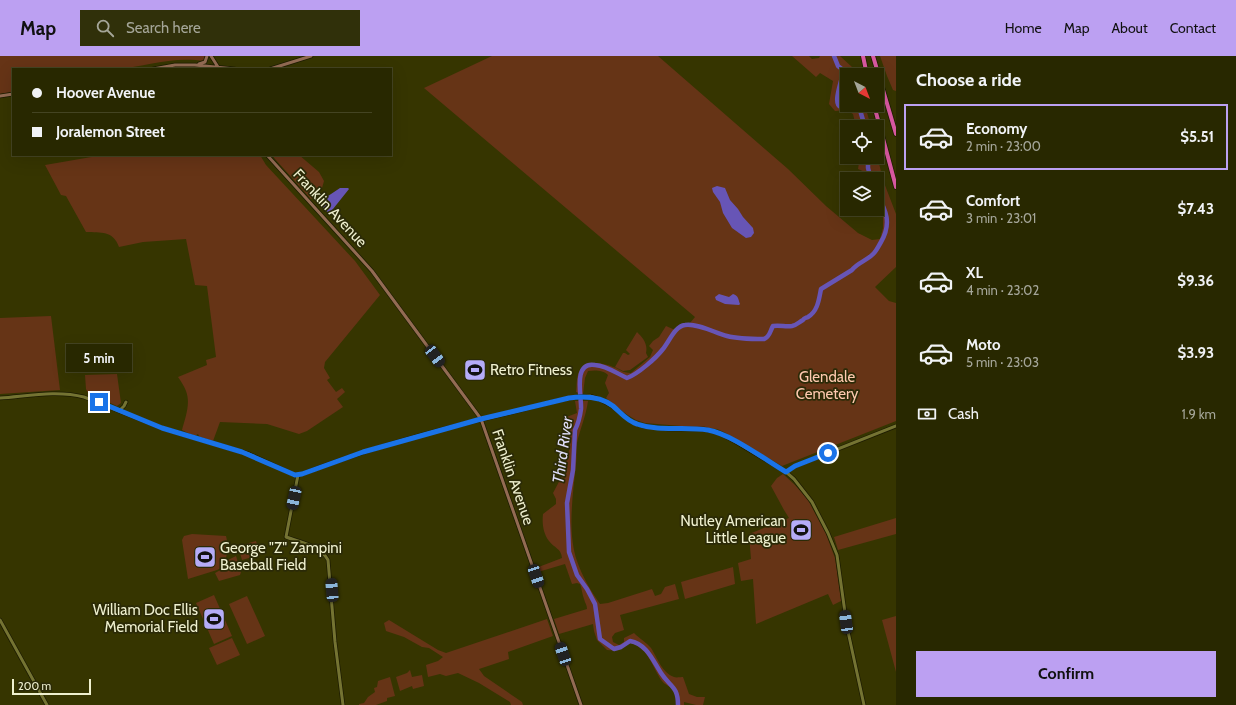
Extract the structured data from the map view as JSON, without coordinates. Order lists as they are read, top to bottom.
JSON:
{
  "streets": {
    "main road": ["Franklin Avenue"]
  },
  "water": ["Third River"],
  "parks": ["Glendale Cemetery"],
  "places": {
    "sports": [
      "Retro Fitness",
      "Nutley American Little League",
      "George \"Z\" Zampini Baseball Field",
      "William Doc Ellis Memorial Field"
    ]
  },
  "scale_bar": "200 m",
  "north": "bottom right",
  "page": {
    "header": "Map",
    "search": "Search here",
    "nav": [
      "Home",
      "Map",
      "About",
      "Contact"
    ],
    "heading": "Choose a ride",
    "banner": ["Hoover Avenue", "Joralemon Street"],
    "list": [
      {
        "name": "Economy",
        "note": "2 min · 23:00",
        "value": "$5.51"
      },
      {
        "name": "Comfort",
        "note": "3 min · 23:01",
        "value": "$7.43"
      },
      {
        "name": "XL",
        "note": "4 min · 23:02",
        "value": "$9.36"
      },
      {
        "name": "Moto",
        "note": "5 min · 23:03",
        "value": "$3.93"
      }
    ],
    "bubble": "5 min",
    "pay": ["Cash", "1.9 km"],
    "buttons": "Confirm",
    "scale": "200 m"
  }
}
